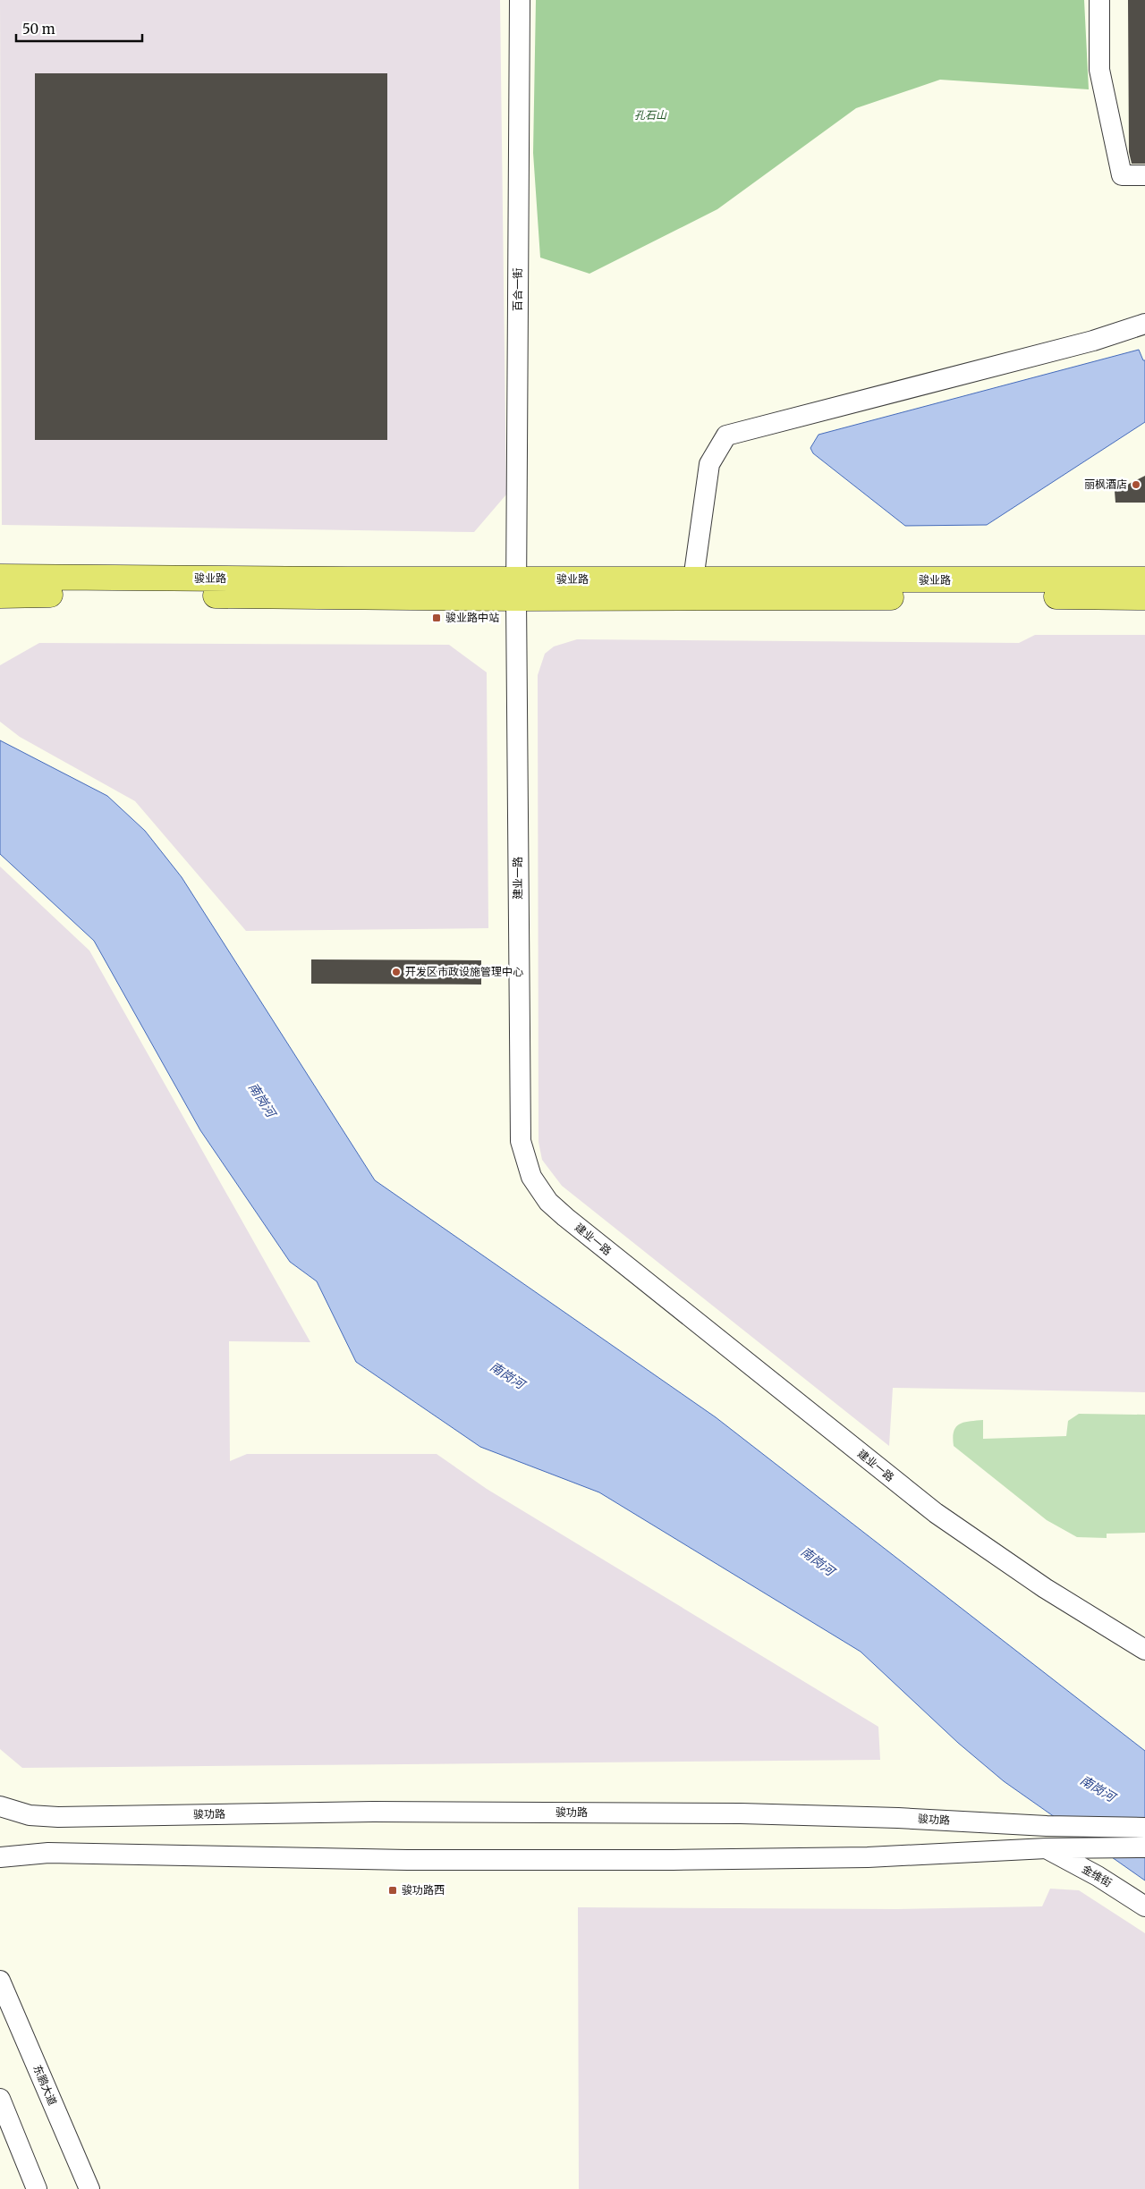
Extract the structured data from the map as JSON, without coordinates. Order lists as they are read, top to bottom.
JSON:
{
  "streets": {
    "main road": ["骏业路"],
    "street": [
      "百合一街",
      "建业一路",
      "骏功路",
      "金维街",
      "东鹏大道"
    ]
  },
  "crossings": [
    ["百合一街", "骏业路"],
    ["百合一街", "建业一路"],
    ["骏业路", "建业一路"]
  ],
  "water": ["南岗河"],
  "parks": ["孔石山"],
  "places": {
    "other": ["丽枫酒店", "开发区市政设施管理中心"],
    "transit": ["骏业路中站", "骏功路西"]
  },
  "scale_bar": "50 m"
}
